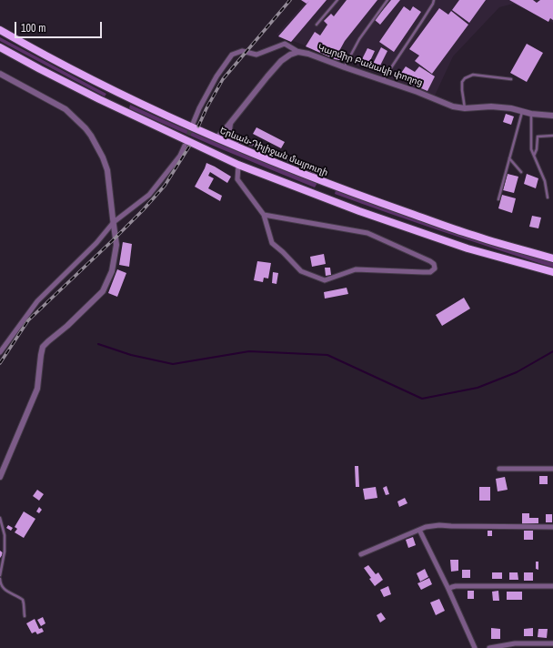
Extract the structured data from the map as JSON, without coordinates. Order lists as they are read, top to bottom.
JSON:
{
  "streets": {
    "highway": ["Երևան-Դիլիջան մայրուղի"],
    "street": ["Կարմիր Բանակի փողոց"]
  },
  "scale_bar": "100 m"
}
